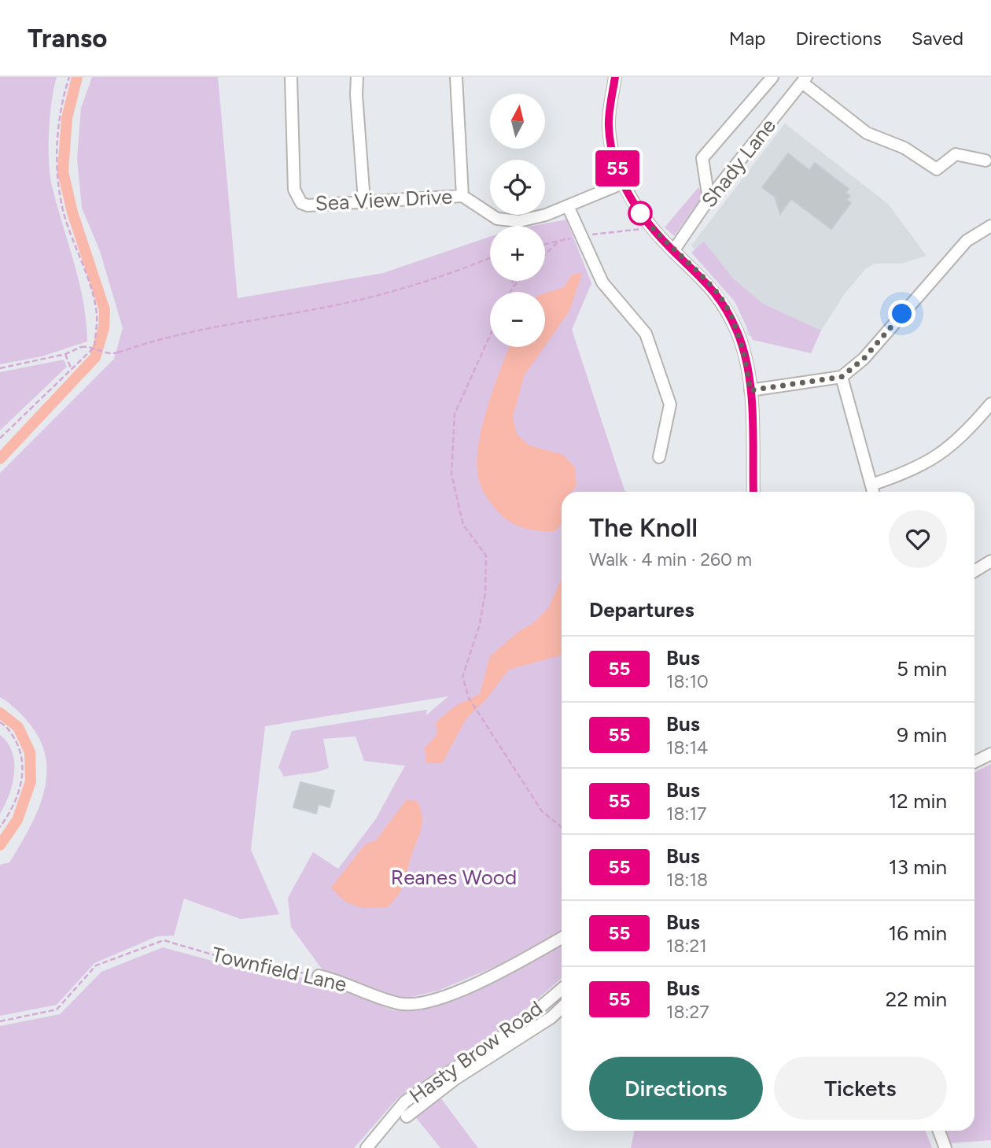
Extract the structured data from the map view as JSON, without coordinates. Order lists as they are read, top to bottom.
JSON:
{
  "streets": {
    "street": [
      "Shady Lane",
      "Sea View Drive",
      "Townfield Lane",
      "Hasty Brow Road"
    ]
  },
  "parks": ["Reanes Wood"],
  "lines": ["bus line 55"],
  "north": "top",
  "page": {
    "header": "Transo",
    "nav": ["Map", "Directions", "Saved"],
    "on_map": "55",
    "map_buttons": ["+", "−"],
    "heading": [
      ["The Knoll", "Walk · 4 min · 260 m"],
      "Departures"
    ],
    "list": [
      {
        "mark": "55",
        "name": "Bus",
        "note": "18:10",
        "value": "5 min"
      },
      {
        "mark": "55",
        "name": "Bus",
        "note": "18:14",
        "value": "9 min"
      },
      {
        "mark": "55",
        "name": "Bus",
        "note": "18:17",
        "value": "12 min"
      },
      {
        "mark": "55",
        "name": "Bus",
        "note": "18:18",
        "value": "13 min"
      },
      {
        "mark": "55",
        "name": "Bus",
        "note": "18:21",
        "value": "16 min"
      },
      {
        "mark": "55",
        "name": "Bus",
        "note": "18:27",
        "value": "22 min"
      }
    ],
    "buttons": ["Directions", "Tickets"]
  }
}
